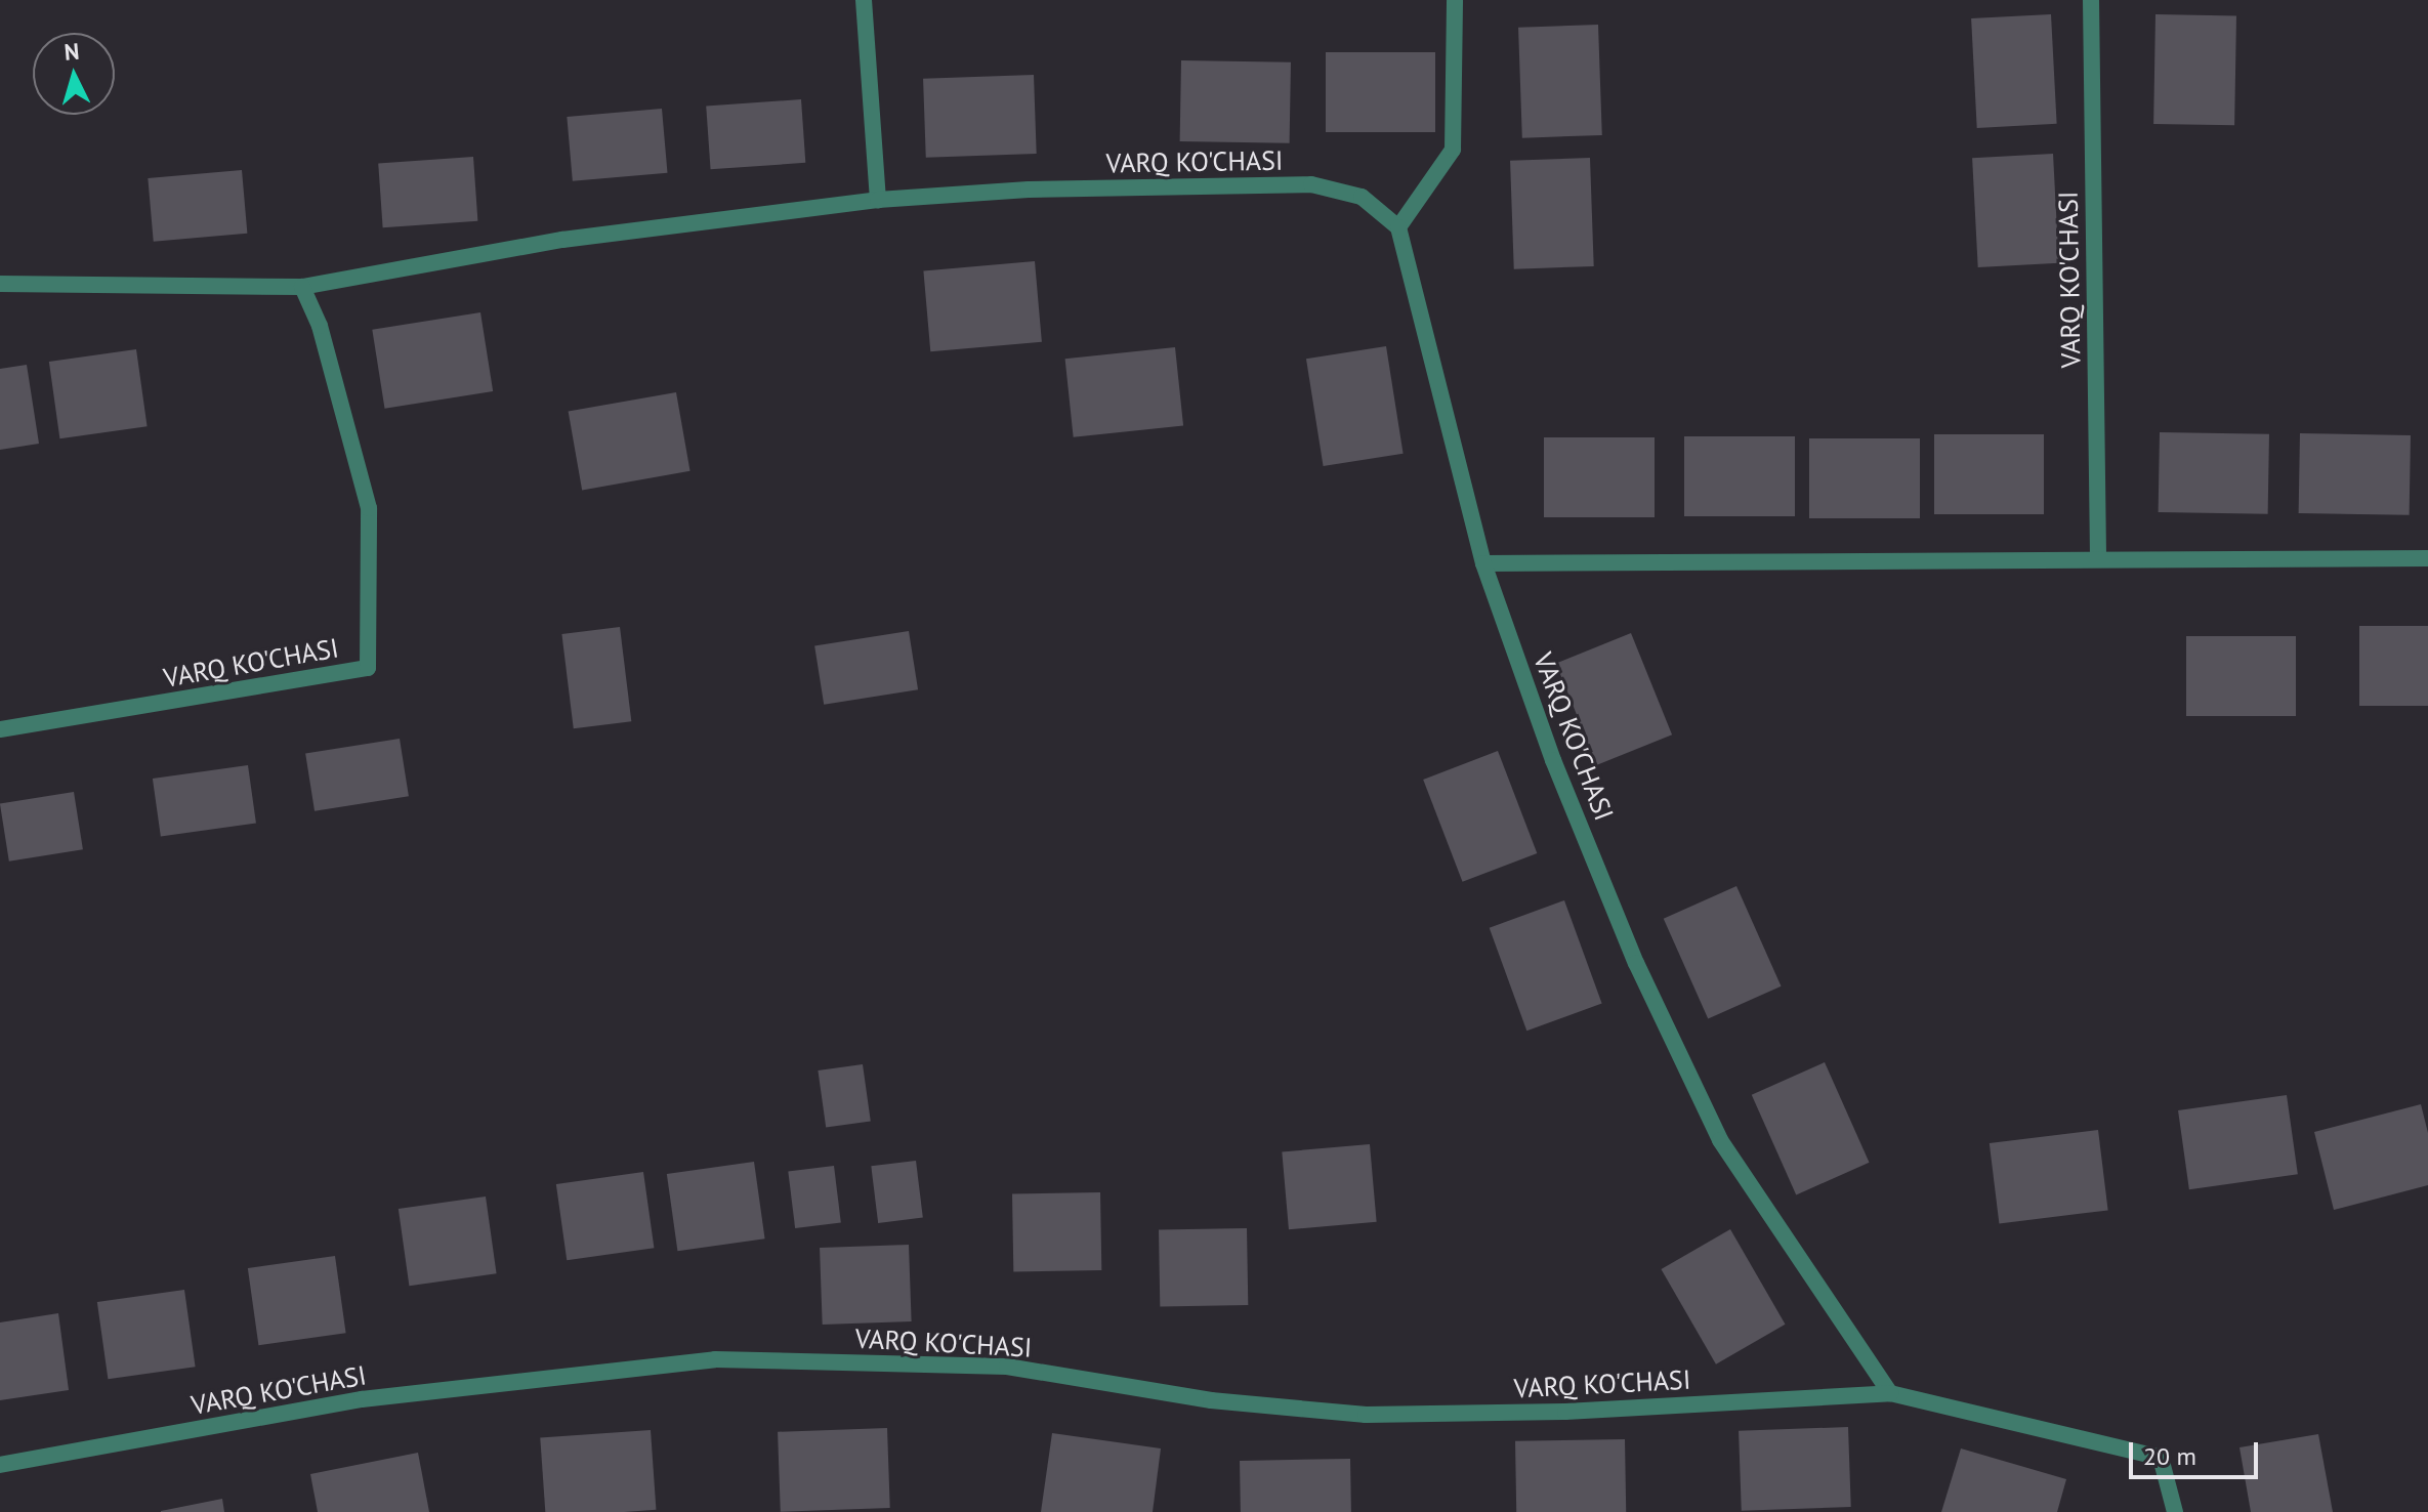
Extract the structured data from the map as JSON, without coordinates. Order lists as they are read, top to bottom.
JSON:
{
  "streets": {
    "street": ["VARQ KO'CHASI"]
  },
  "scale_bar": "20 m",
  "north": "top"
}
